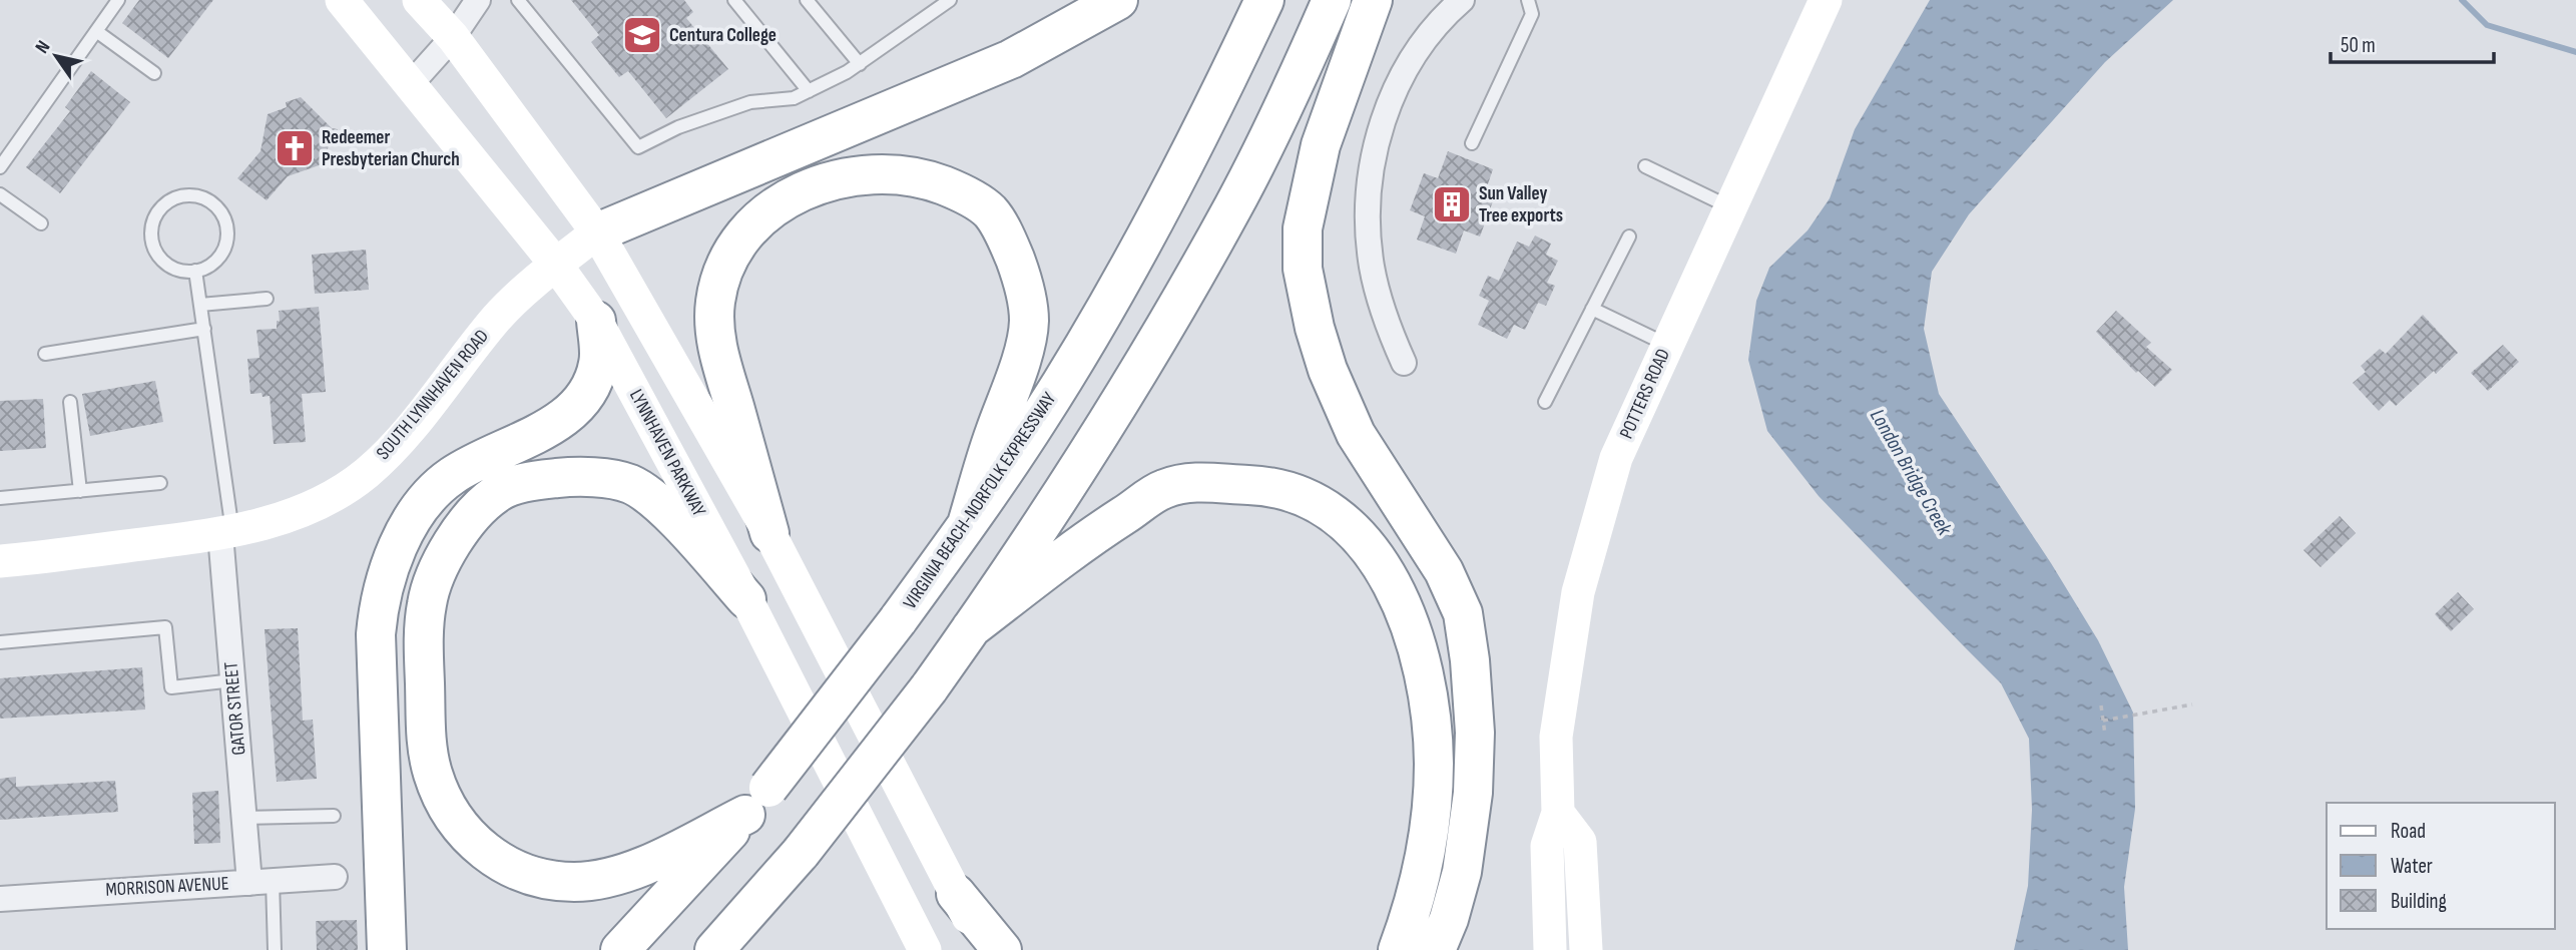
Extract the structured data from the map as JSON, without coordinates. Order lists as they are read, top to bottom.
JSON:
{
  "streets": {
    "highway": ["VIRGINIA BEACH-NORFOLK EXPRESSWAY"],
    "main road": ["POTTERS ROAD", "SOUTH LYNNHAVEN ROAD", "LYNNHAVEN PARKWAY"],
    "street": ["GATOR STREET", "MORRISON AVENUE"]
  },
  "crossings": [
    ["SOUTH LYNNHAVEN ROAD", "LYNNHAVEN PARKWAY"],
    ["SOUTH LYNNHAVEN ROAD", "GATOR STREET"],
    ["GATOR STREET", "MORRISON AVENUE"]
  ],
  "water": ["London Bridge Creek"],
  "places": {
    "school or university": ["Centura College"],
    "church": ["Redeemer Presbyterian Church"],
    "building": ["Sun Valley Tree exports"]
  },
  "legend": ["Road", "Water", "Building"],
  "scale_bar": "50 m",
  "north": "top left"
}
